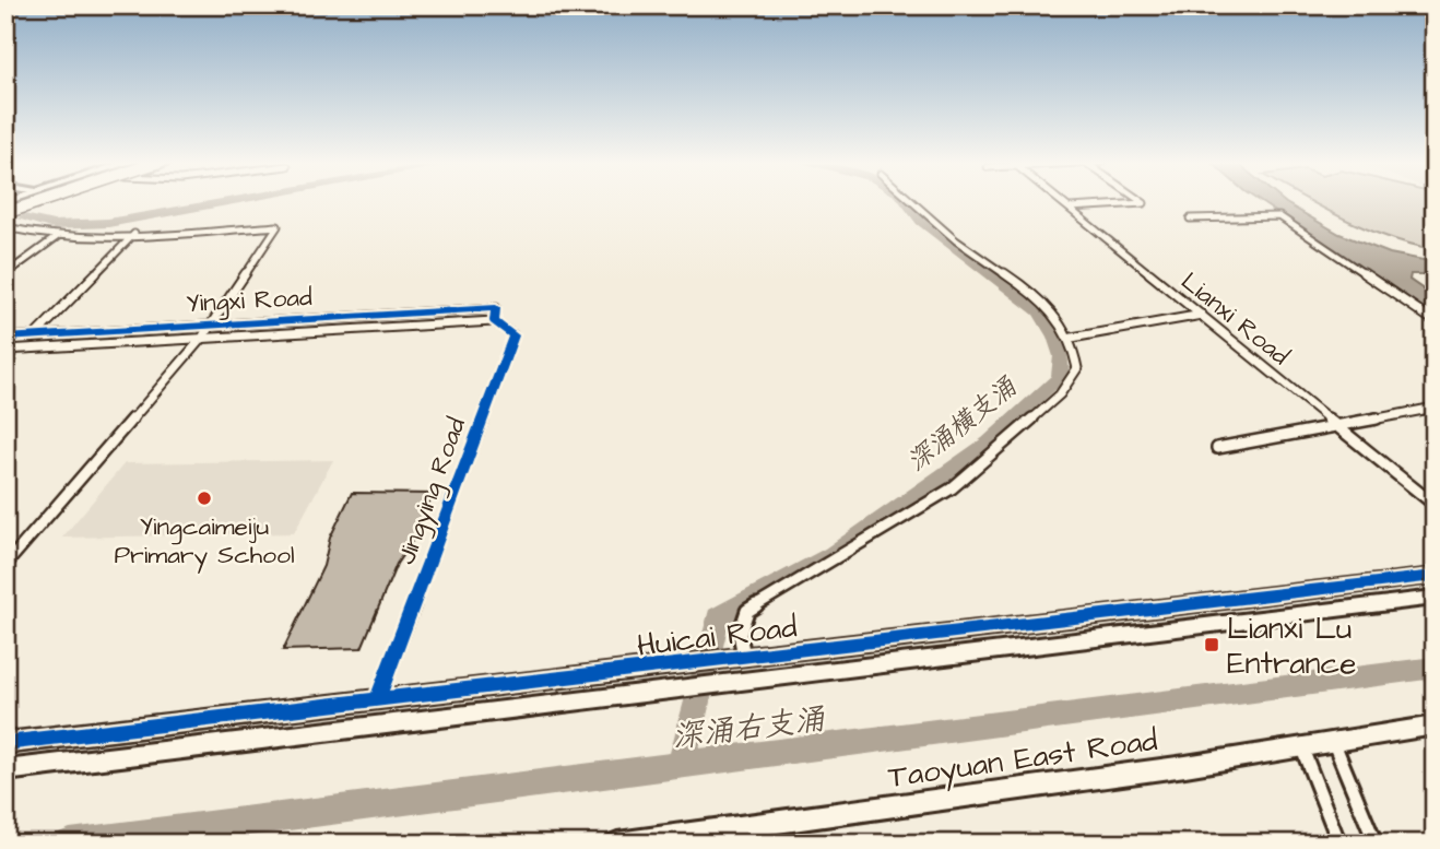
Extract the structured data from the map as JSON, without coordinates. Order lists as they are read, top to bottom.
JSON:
{
  "streets": {
    "street": [
      "Yingxi Road",
      "Lianxi Road",
      "Jingying Road",
      "Huicai Road",
      "Taoyuan East Road"
    ]
  },
  "crossings": [
    ["Yingxi Road", "Jingying Road"],
    ["Jingying Road", "Huicai Road"]
  ],
  "water": ["深涌横支涌", "深涌右支涌"],
  "places": {
    "other": ["Yingcaimeiju Primary School"],
    "transit": ["Lianxi Lu Entrance"]
  }
}
